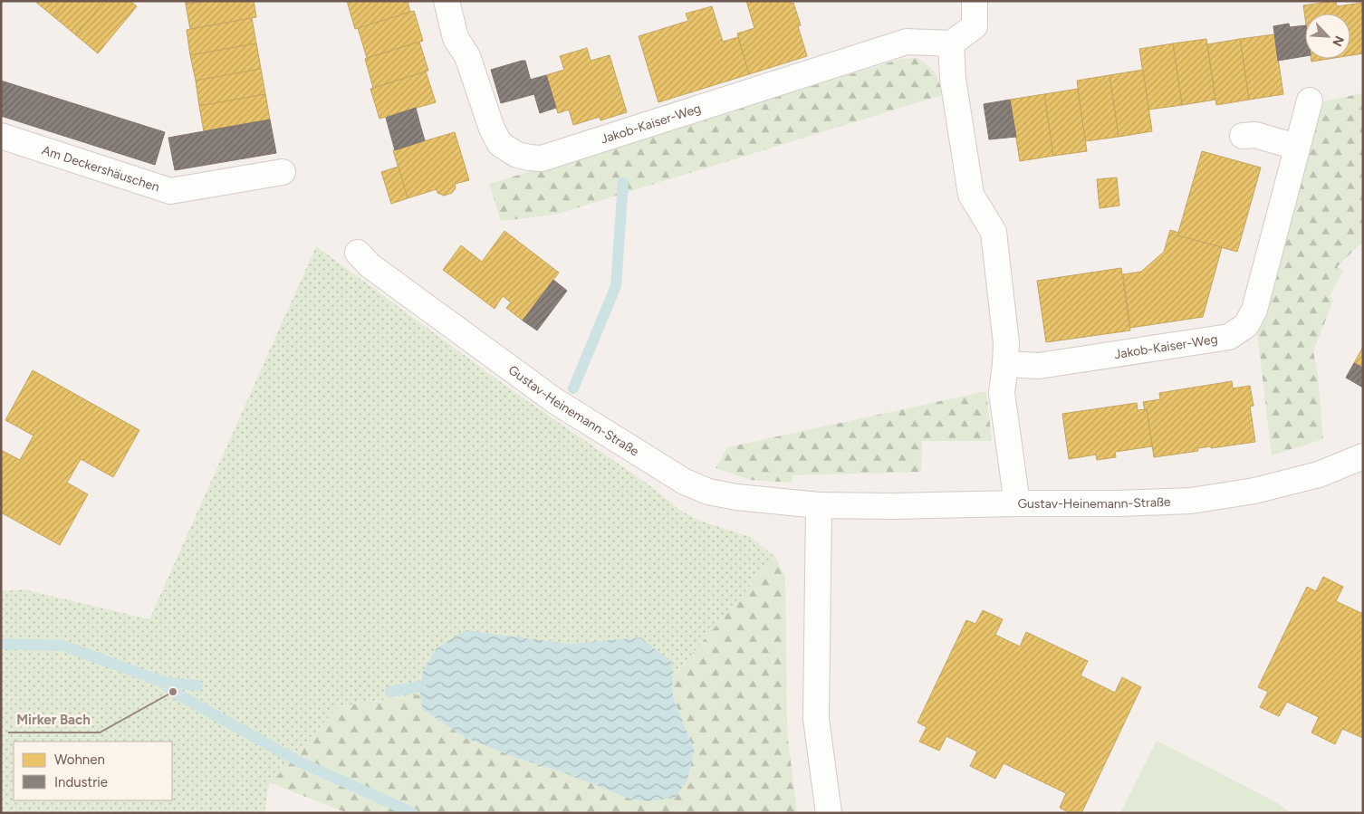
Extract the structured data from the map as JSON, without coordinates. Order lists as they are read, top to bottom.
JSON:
{
  "streets": {
    "street": ["Jakob-Kaiser-Weg", "Am Deckershäuschen", "Gustav-Heinemann-Straße"]
  },
  "places": ["Mirker Bach"],
  "legend": ["Wohnen", "Industrie"],
  "north": "bottom right"
}
